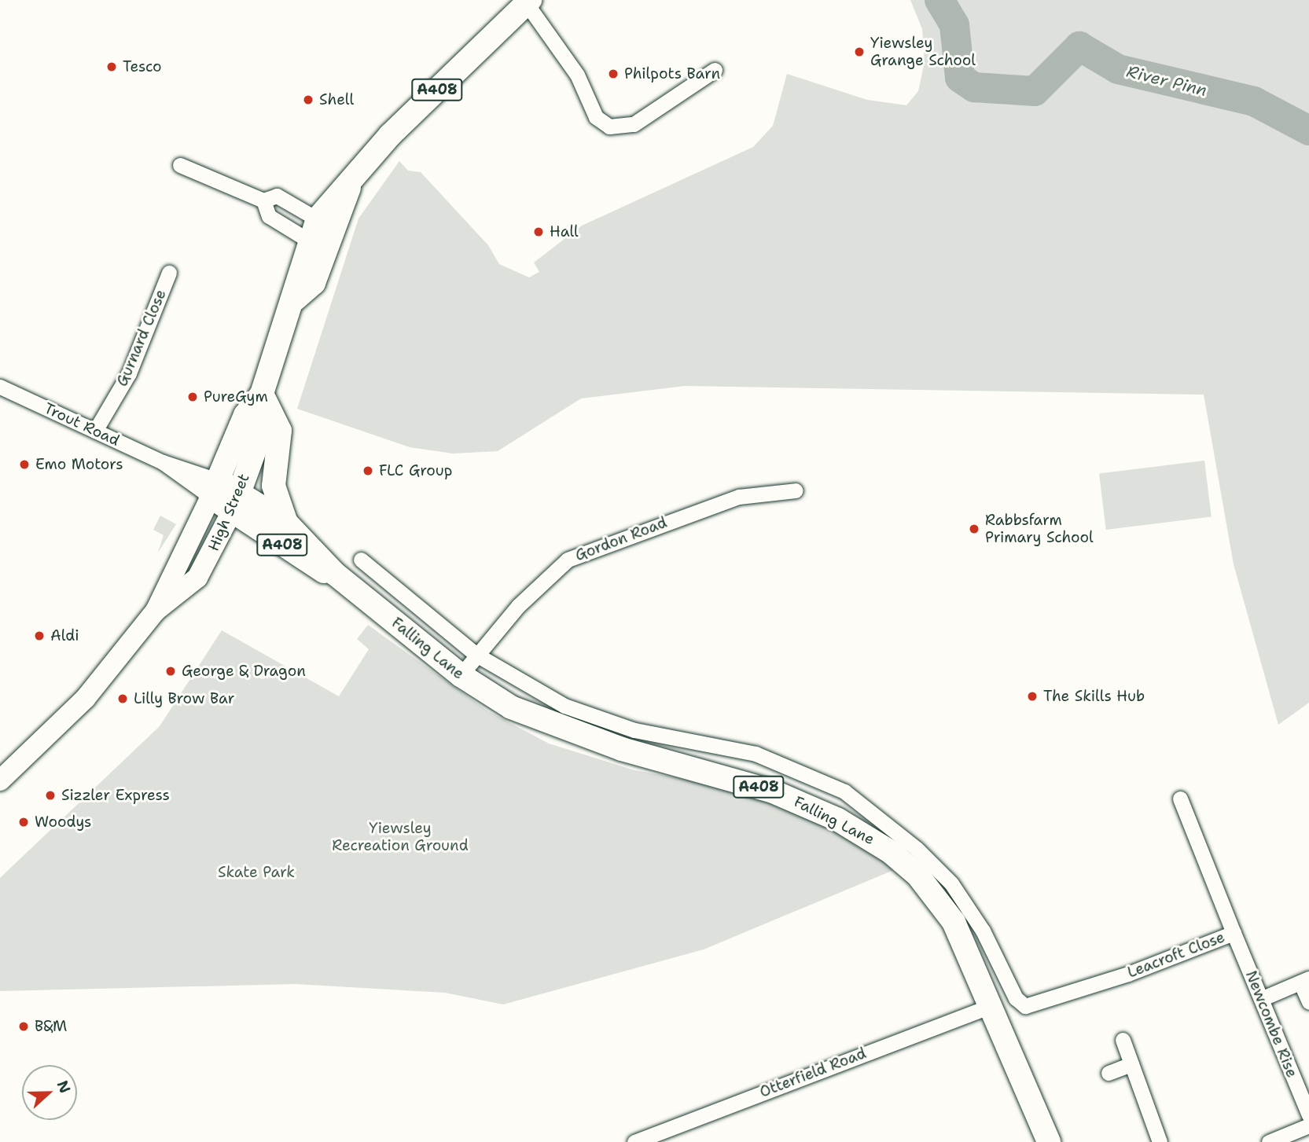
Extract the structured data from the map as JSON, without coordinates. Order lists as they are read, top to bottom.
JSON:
{
  "streets": {
    "main road": ["A408", "High Street", "Falling Lane"],
    "street": [
      "Gurnard Close",
      "Trout Road",
      "Gordon Road",
      "Leacroft Close",
      "Newcombe Rise",
      "Otterfield Road"
    ]
  },
  "crossings": [
    ["Gurnard Close", "Trout Road"],
    ["Trout Road", "High Street"],
    ["Trout Road", "Falling Lane"],
    ["High Street", "Falling Lane"],
    ["Gordon Road", "Falling Lane"],
    ["Falling Lane", "Leacroft Close"],
    ["Falling Lane", "Otterfield Road"],
    ["Leacroft Close", "Newcombe Rise"]
  ],
  "water": ["River Pinn"],
  "parks": ["Yiewsley Recreation Ground", "Skate Park"],
  "places": [
    "Yiewsley Grange School",
    "Tesco",
    "Philpots Barn",
    "Shell",
    "Hall",
    "PureGym",
    "Emo Motors",
    "FLC Group",
    "Rabbsfarm Primary School",
    "Aldi",
    "George & Dragon",
    "The Skills Hub",
    "Lilly Brow Bar",
    "Sizzler Express",
    "Woodys",
    "B&M"
  ],
  "north": "right"
}
